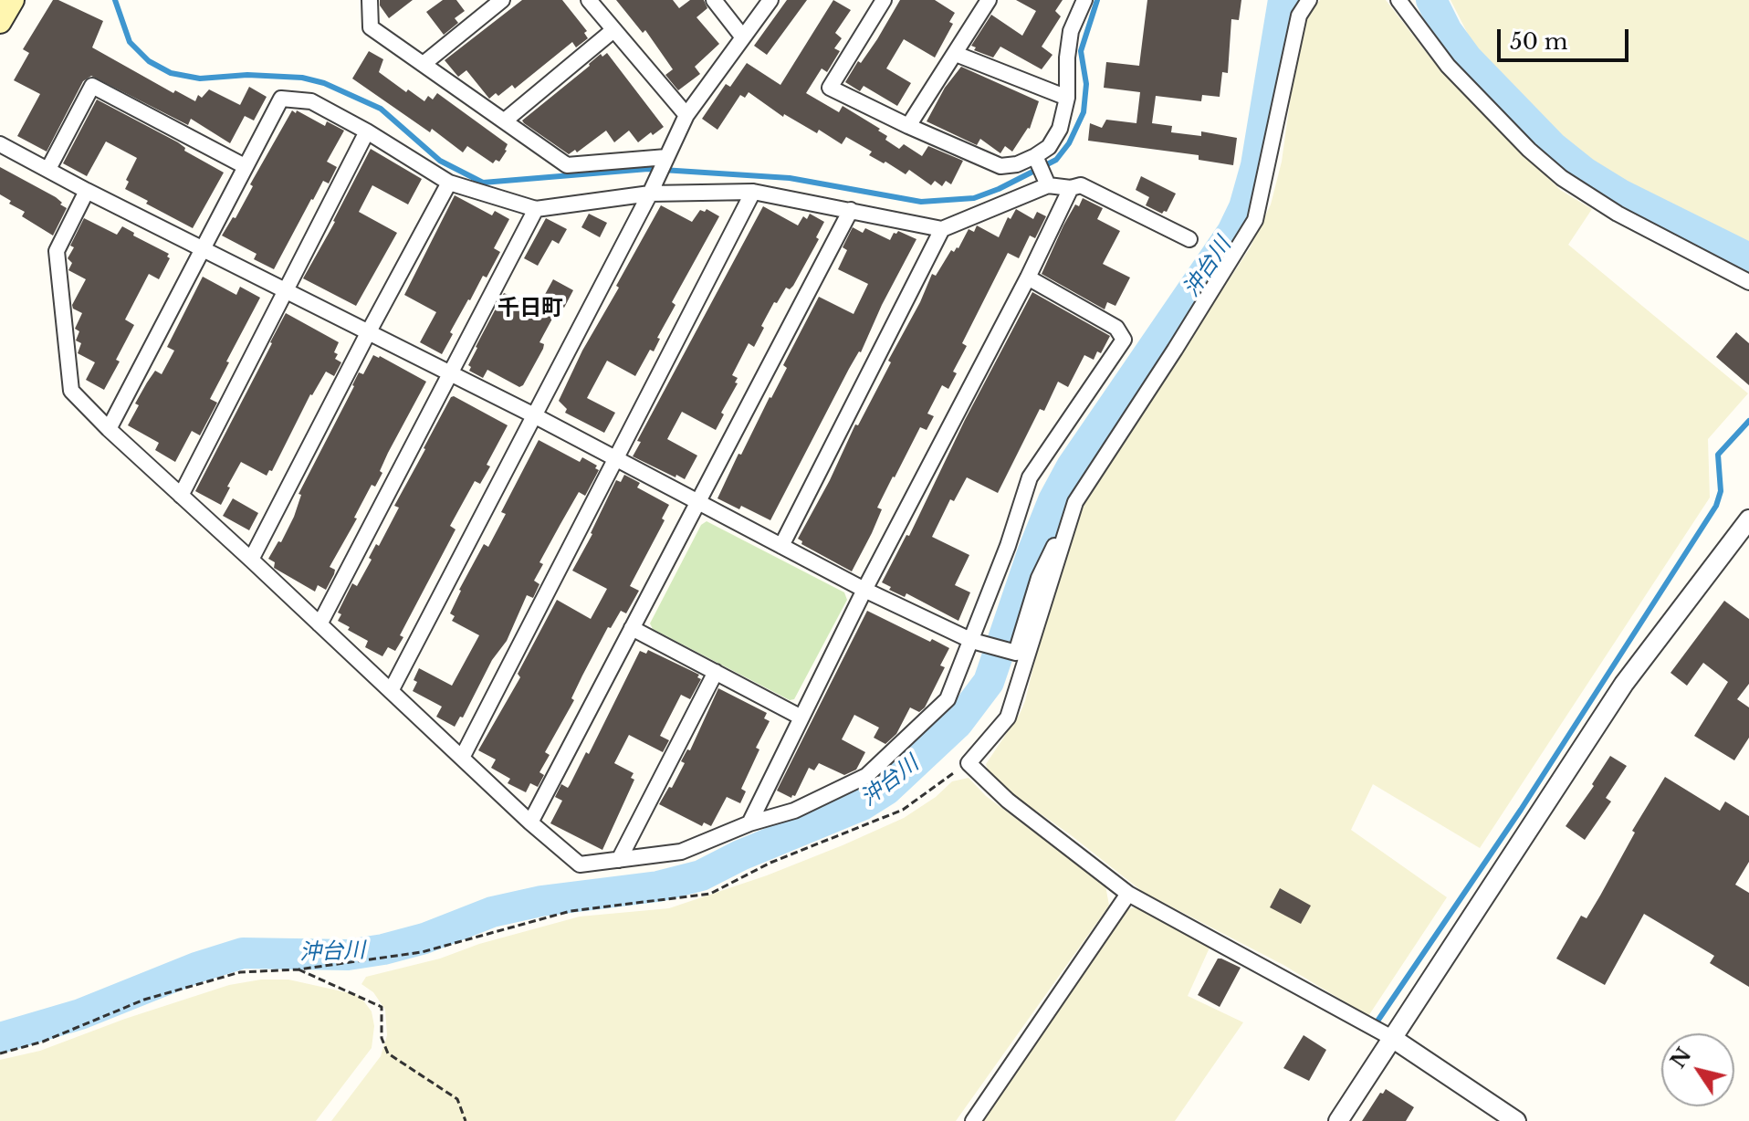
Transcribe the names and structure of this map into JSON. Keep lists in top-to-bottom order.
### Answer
{
  "districts": ["千日町"],
  "water": ["沖台川"],
  "scale_bar": "50 m",
  "north": "top left"
}
